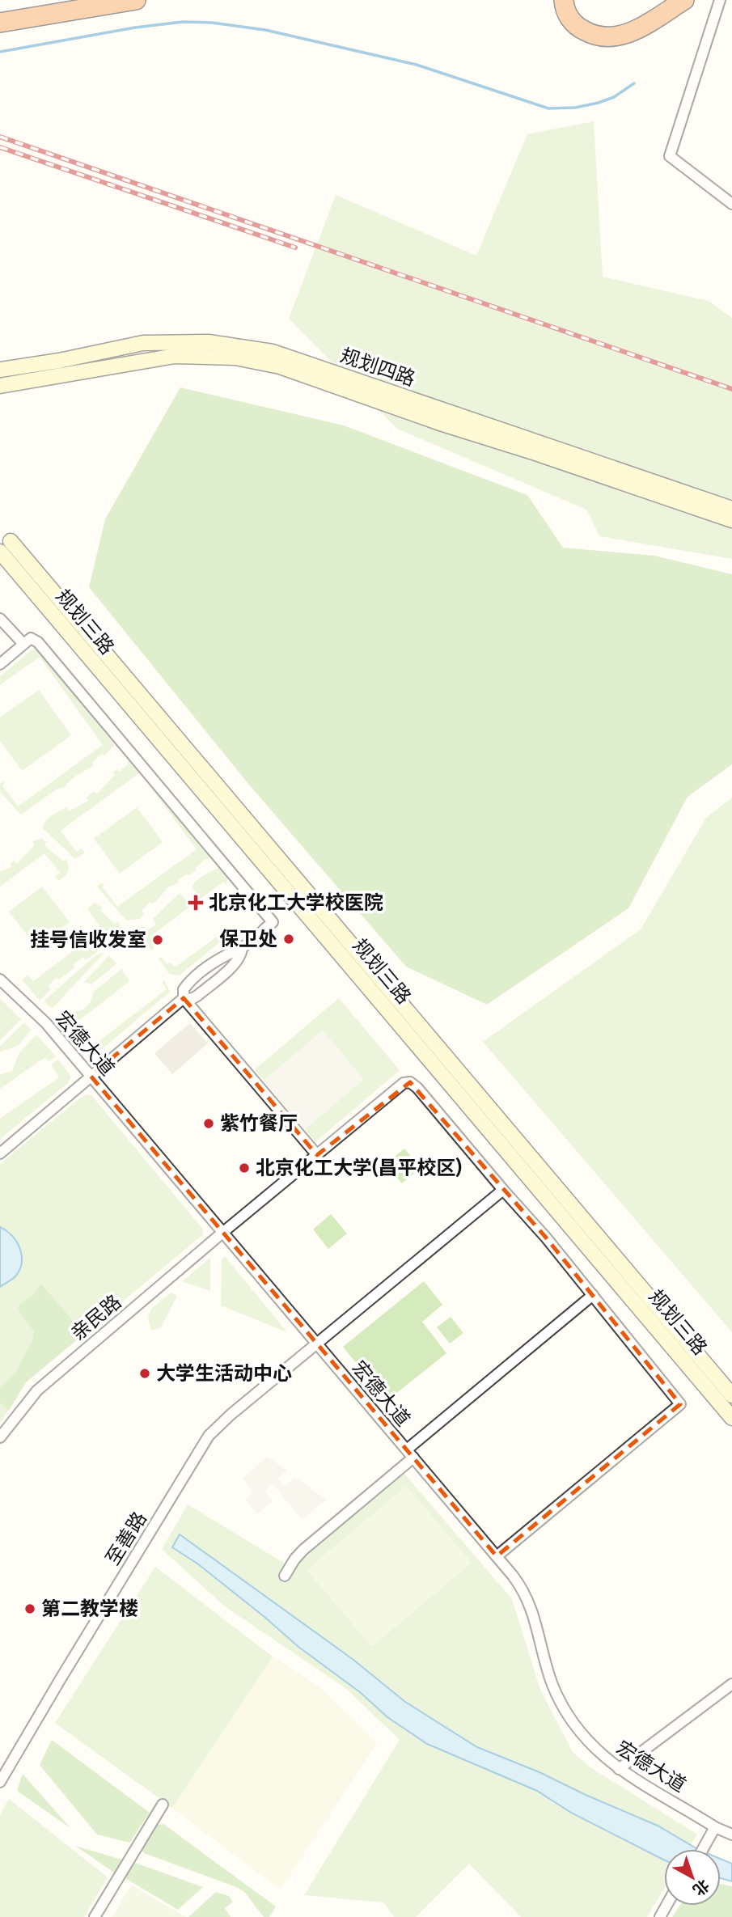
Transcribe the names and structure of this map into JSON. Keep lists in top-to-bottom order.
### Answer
{
  "streets": {
    "main road": ["规划四路", "规划三路"],
    "street": ["宏德大道", "亲民路", "至善路"]
  },
  "crossings": [
    ["宏德大道", "亲民路"],
    ["宏德大道", "至善路"],
    ["亲民路", "至善路"]
  ],
  "places": {
    "health": ["北京化工大学校医院"],
    "other": [
      "保卫处",
      "挂号信收发室",
      "紫竹餐厅",
      "北京化工大学(昌平校区)",
      "大学生活动中心",
      "第二教学楼"
    ]
  },
  "north": "bottom right"
}
